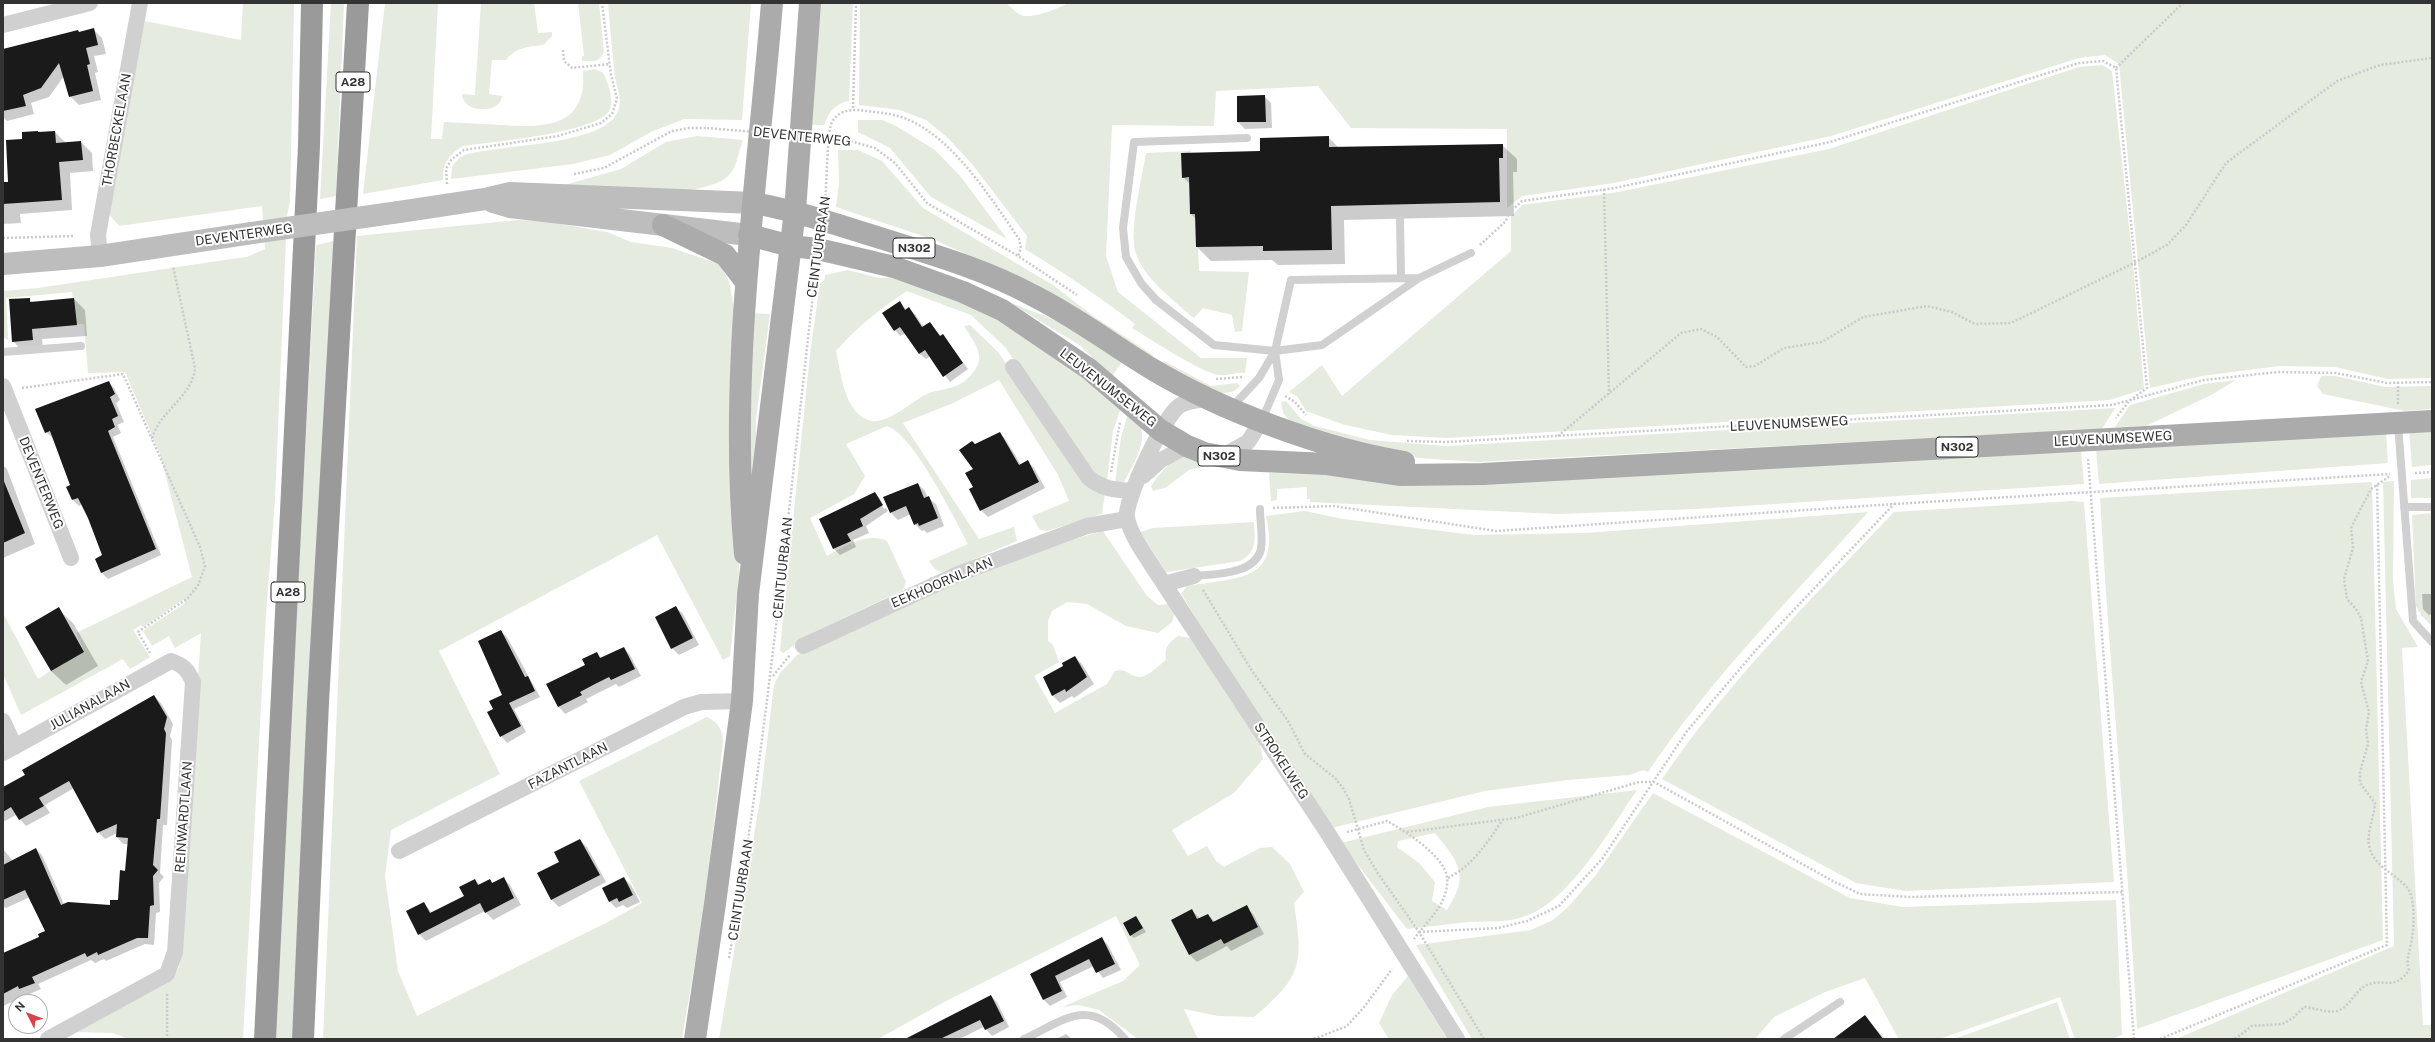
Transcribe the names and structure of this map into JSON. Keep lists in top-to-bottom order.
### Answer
{
  "streets": {
    "highway": ["A28"],
    "main road": [
      "DEVENTERWEG",
      "CEINTUURBAAN",
      "N302",
      "LEUVENUMSEWEG"
    ],
    "street": [
      "THORBECKELAAN",
      "EEKHOORNLAAN",
      "JULIANALAAN",
      "STROKELWEG",
      "FAZANTLAAN",
      "REINWARDTLAAN"
    ]
  },
  "crossings": [
    ["THORBECKELAAN", "DEVENTERWEG"],
    ["DEVENTERWEG", "CEINTUURBAAN"],
    ["DEVENTERWEG", "LEUVENUMSEWEG"],
    ["CEINTUURBAAN", "LEUVENUMSEWEG"],
    ["CEINTUURBAAN", "FAZANTLAAN"],
    ["EEKHOORNLAAN", "STROKELWEG"],
    ["JULIANALAAN", "REINWARDTLAAN"]
  ],
  "north": "top left"
}
